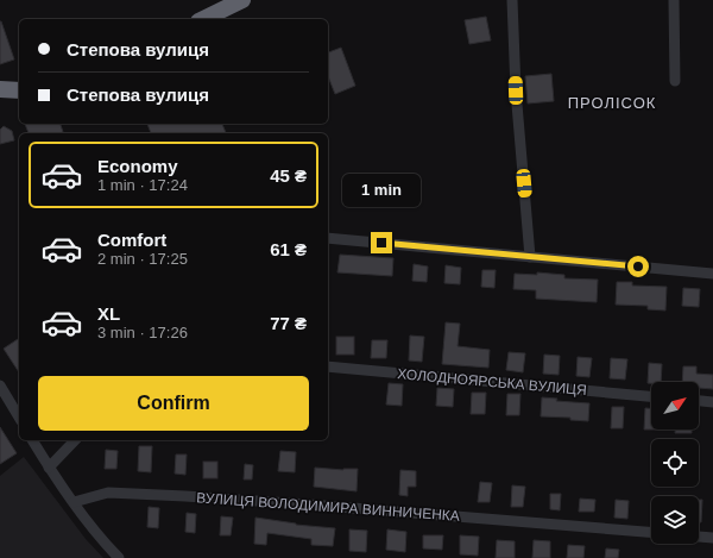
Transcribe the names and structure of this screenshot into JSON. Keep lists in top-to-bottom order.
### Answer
{
  "streets": {
    "street": ["ХОЛОДНОЯРСЬКА ВУЛИЦЯ", "ВУЛИЦЯ ВОЛОДИМИРА ВИННИЧЕНКА"]
  },
  "districts": ["ПРОЛІСОК"],
  "north": "top right",
  "page": {
    "banner": ["Степова вулиця", "Степова вулиця"],
    "list": [
      {
        "name": "Economy",
        "note": "1 min · 17:24",
        "value": "45 ₴"
      },
      {
        "name": "Comfort",
        "note": "2 min · 17:25",
        "value": "61 ₴"
      },
      {
        "name": "XL",
        "note": "3 min · 17:26",
        "value": "77 ₴"
      }
    ],
    "bubble": "1 min",
    "buttons": "Confirm"
  }
}
